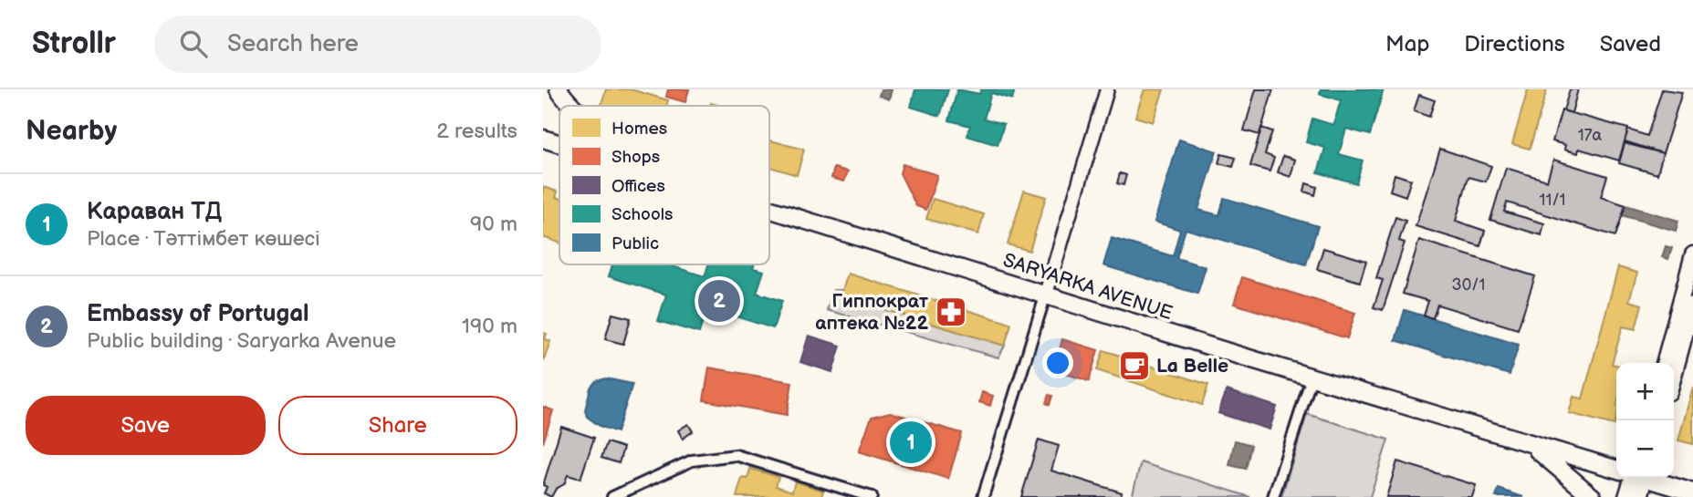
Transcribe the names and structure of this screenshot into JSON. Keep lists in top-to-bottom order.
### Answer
{
  "streets": {
    "main road": ["SARYARKA AVENUE"]
  },
  "places": {
    "pharmacy": ["Гиппократ аптека №22"],
    "cafe": ["La Belle"]
  },
  "house_numbers": ["17а", "11/1", "30/1"],
  "legend": [
    "Homes",
    "Shops",
    "Offices",
    "Schools",
    "Public"
  ],
  "page": {
    "header": "Strollr",
    "search": "Search here",
    "nav": ["Map", "Directions", "Saved"],
    "heading": ["Nearby", "2 results"],
    "list": [
      {
        "mark": "1",
        "name": "Караван ТД",
        "note": "Place · Тәттімбет көшесі",
        "value": "90 m"
      },
      {
        "mark": "2",
        "name": "Embassy of Portugal",
        "note": "Public building · Saryarka Avenue",
        "value": "190 m"
      }
    ],
    "pins": ["2", "1"],
    "map_buttons": ["+", "−"],
    "buttons": ["Save", "Share"]
  }
}
